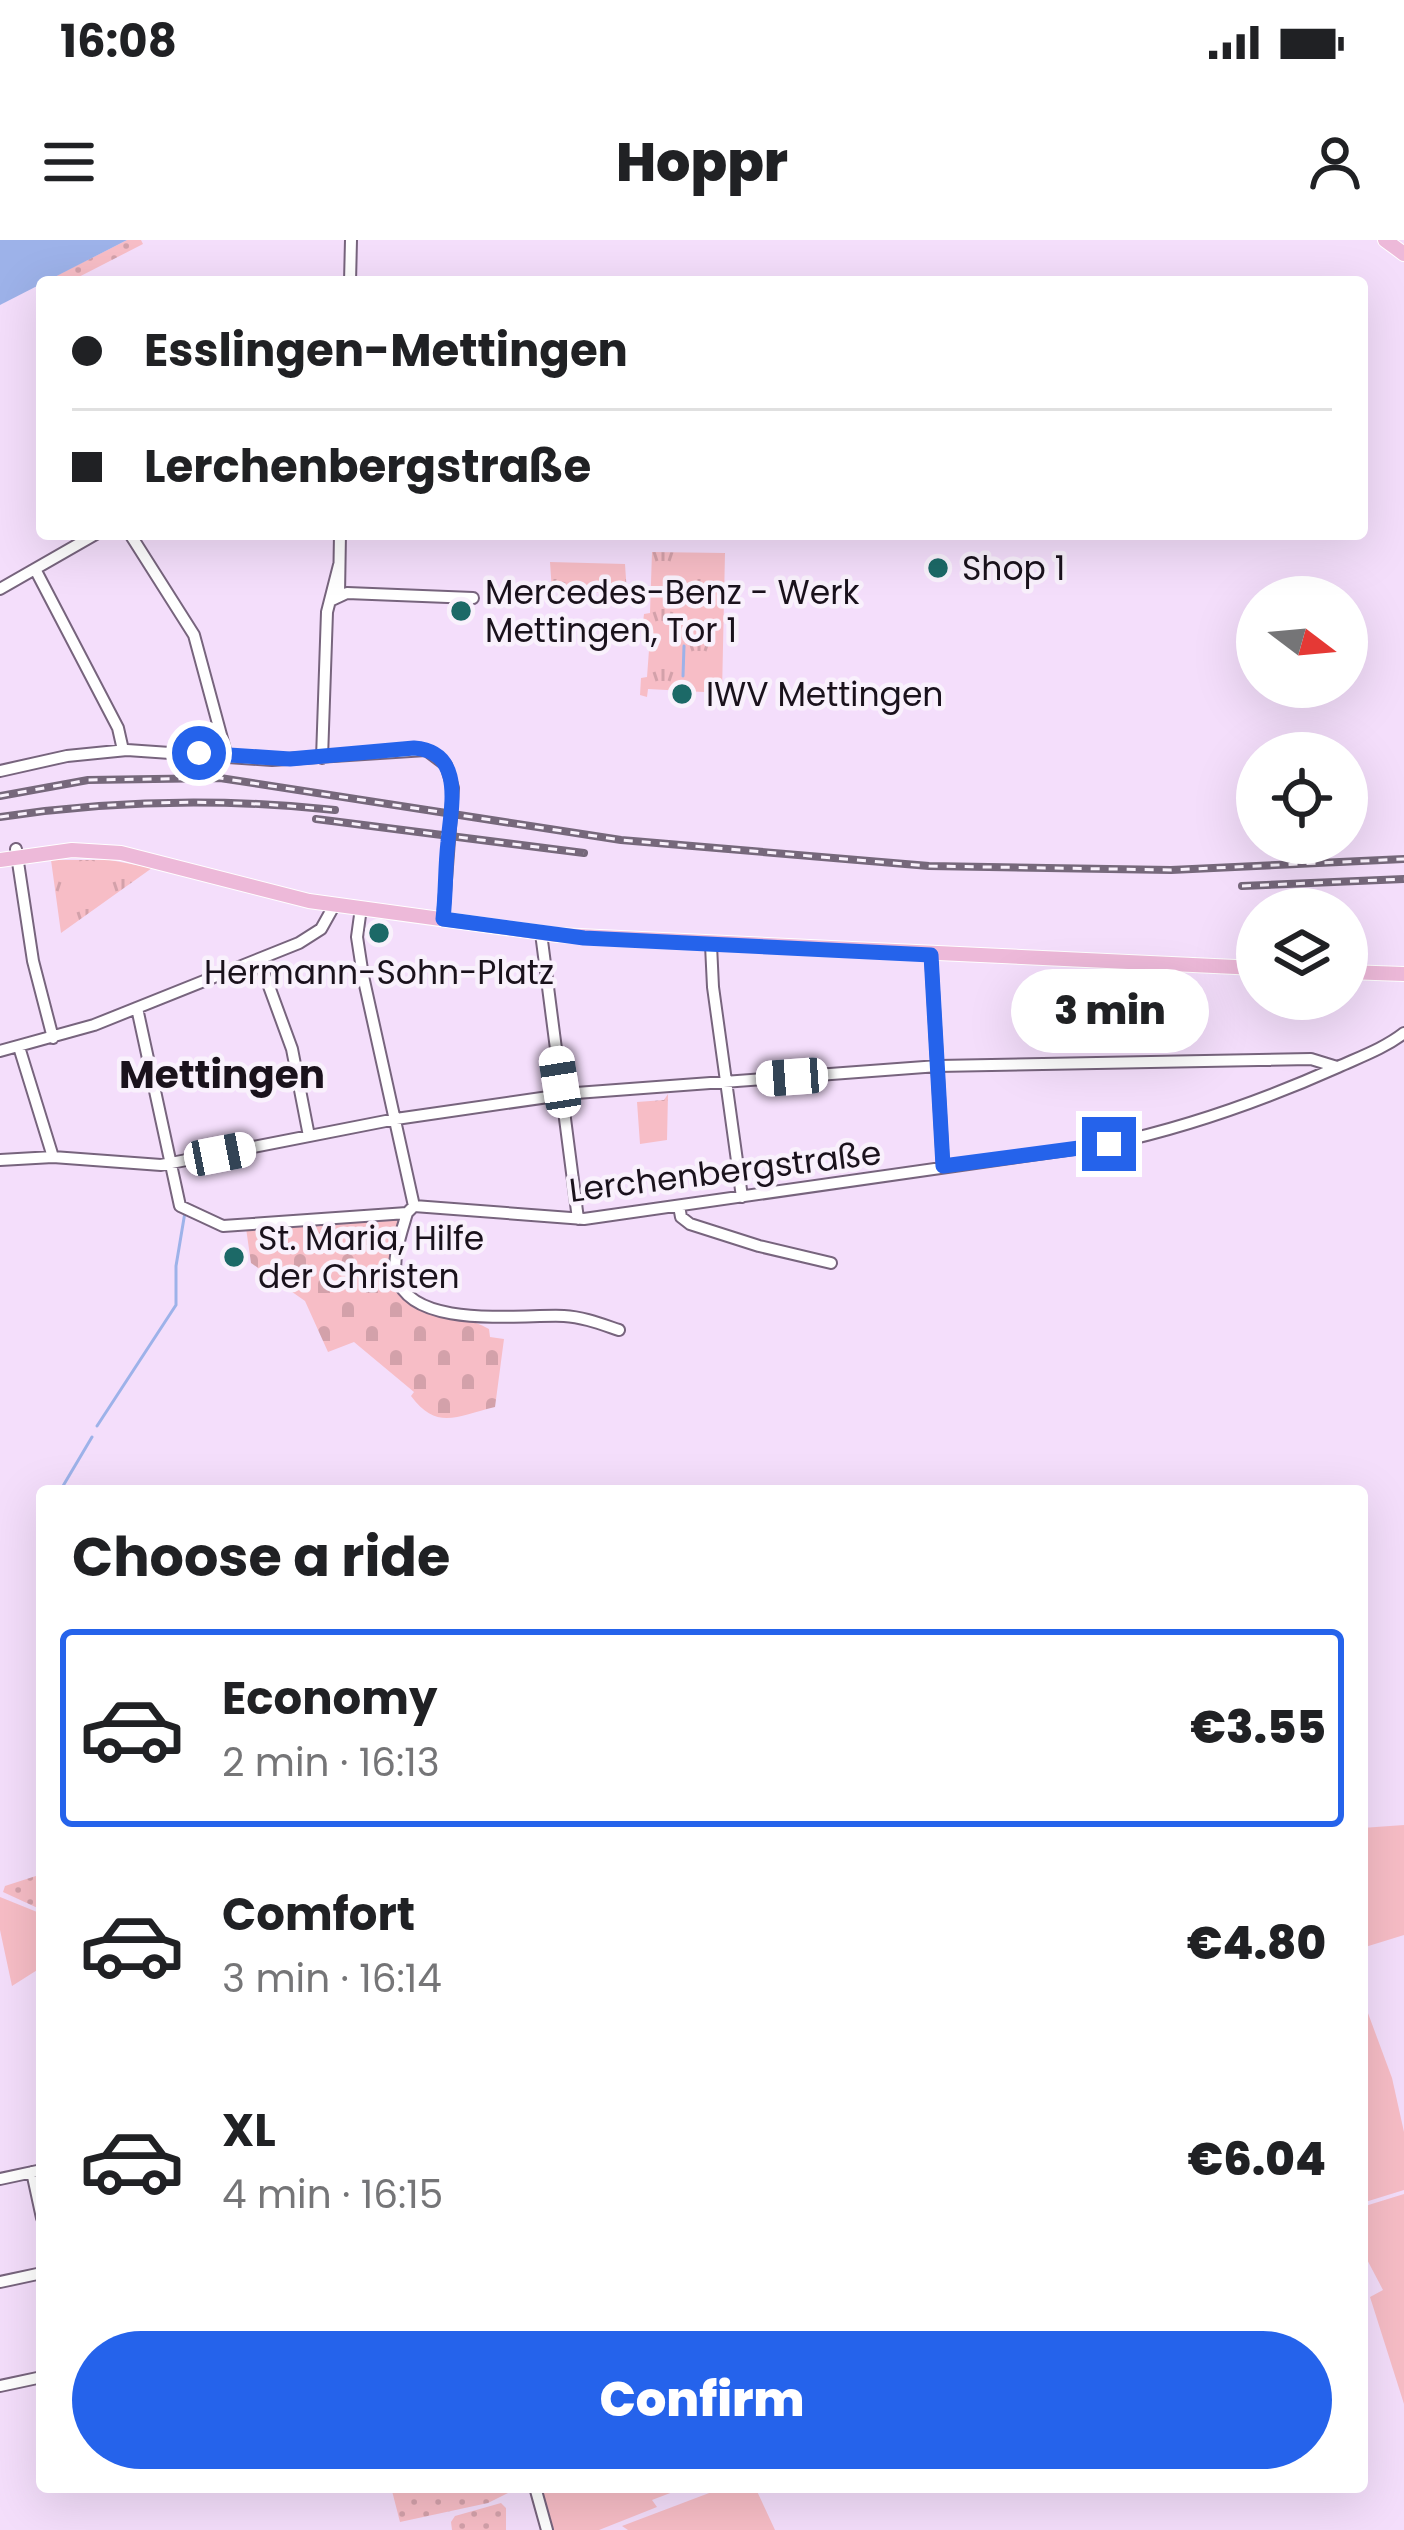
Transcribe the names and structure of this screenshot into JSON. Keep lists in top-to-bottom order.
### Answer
{
  "streets": {
    "street": ["Lerchenbergstraße"]
  },
  "districts": ["Mettingen"],
  "places": [
    "Shop 1",
    "Mercedes-Benz - Werk Mettingen, Tor 1",
    "IWV Mettingen",
    "Hermann-Sohn-Platz",
    "St. Maria, Hilfe der Christen"
  ],
  "north": "right",
  "page": {
    "status": "16:08",
    "header": "Hoppr",
    "banner": ["Esslingen-Mettingen", "Lerchenbergstraße"],
    "bubble": "3 min",
    "heading": "Choose a ride",
    "list": [
      {
        "name": "Economy",
        "note": "2 min · 16:13",
        "value": "€3.55"
      },
      {
        "name": "Comfort",
        "note": "3 min · 16:14",
        "value": "€4.80"
      },
      {
        "name": "XL",
        "note": "4 min · 16:15",
        "value": "€6.04"
      }
    ],
    "buttons": "Confirm"
  }
}
